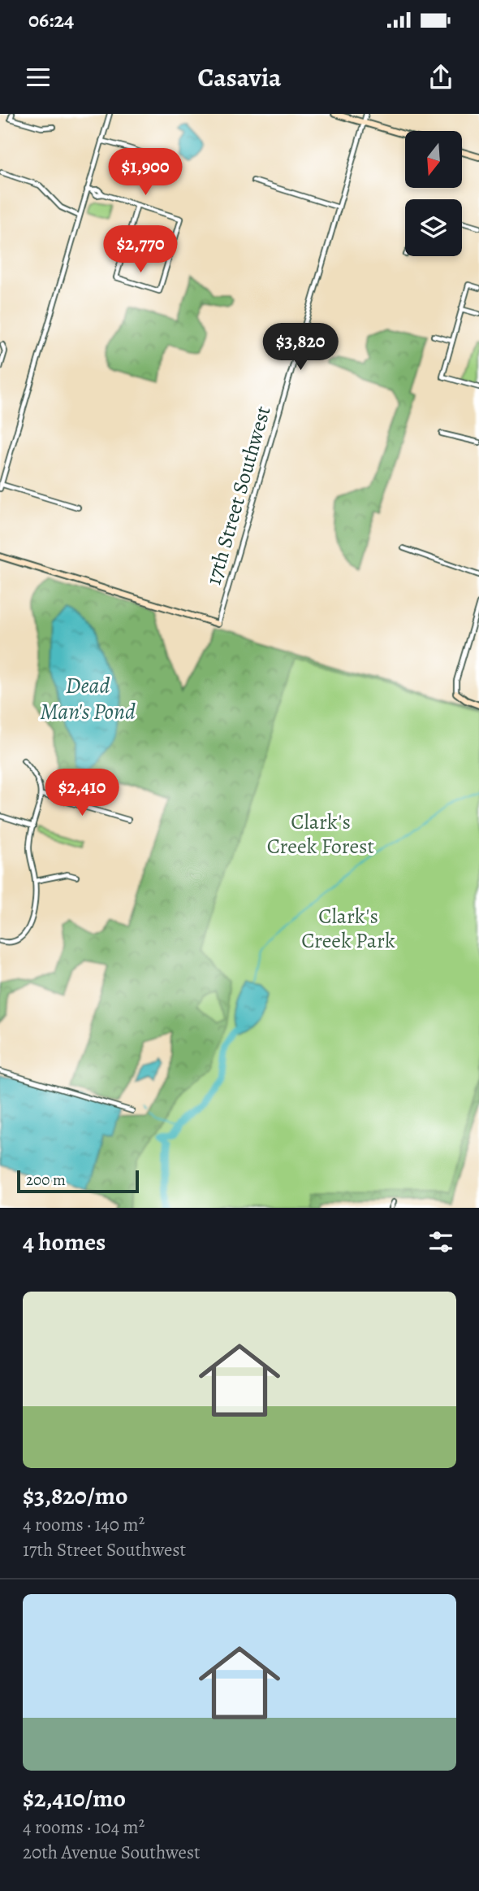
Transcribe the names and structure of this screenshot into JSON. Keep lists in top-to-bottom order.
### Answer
{
  "streets": {
    "street": ["17th Street Southwest"]
  },
  "water": ["Dead Man's Pond"],
  "parks": ["Clark's Creek Forest", "Clark's Creek Park"],
  "scale_bar": "200 m",
  "north": "bottom",
  "page": {
    "status": "06:24",
    "header": "Casavia",
    "price": [
      "$1,900",
      "$2,770",
      "$3,820",
      "$2,410"
    ],
    "scale": "200 m",
    "heading": "4 homes",
    "list": [
      {
        "name": "$3,820/mo",
        "note": "4 rooms · 140 m² · 17th Street Southwest"
      },
      {
        "name": "$2,410/mo",
        "note": "4 rooms · 104 m² · 20th Avenue Southwest"
      }
    ]
  }
}
